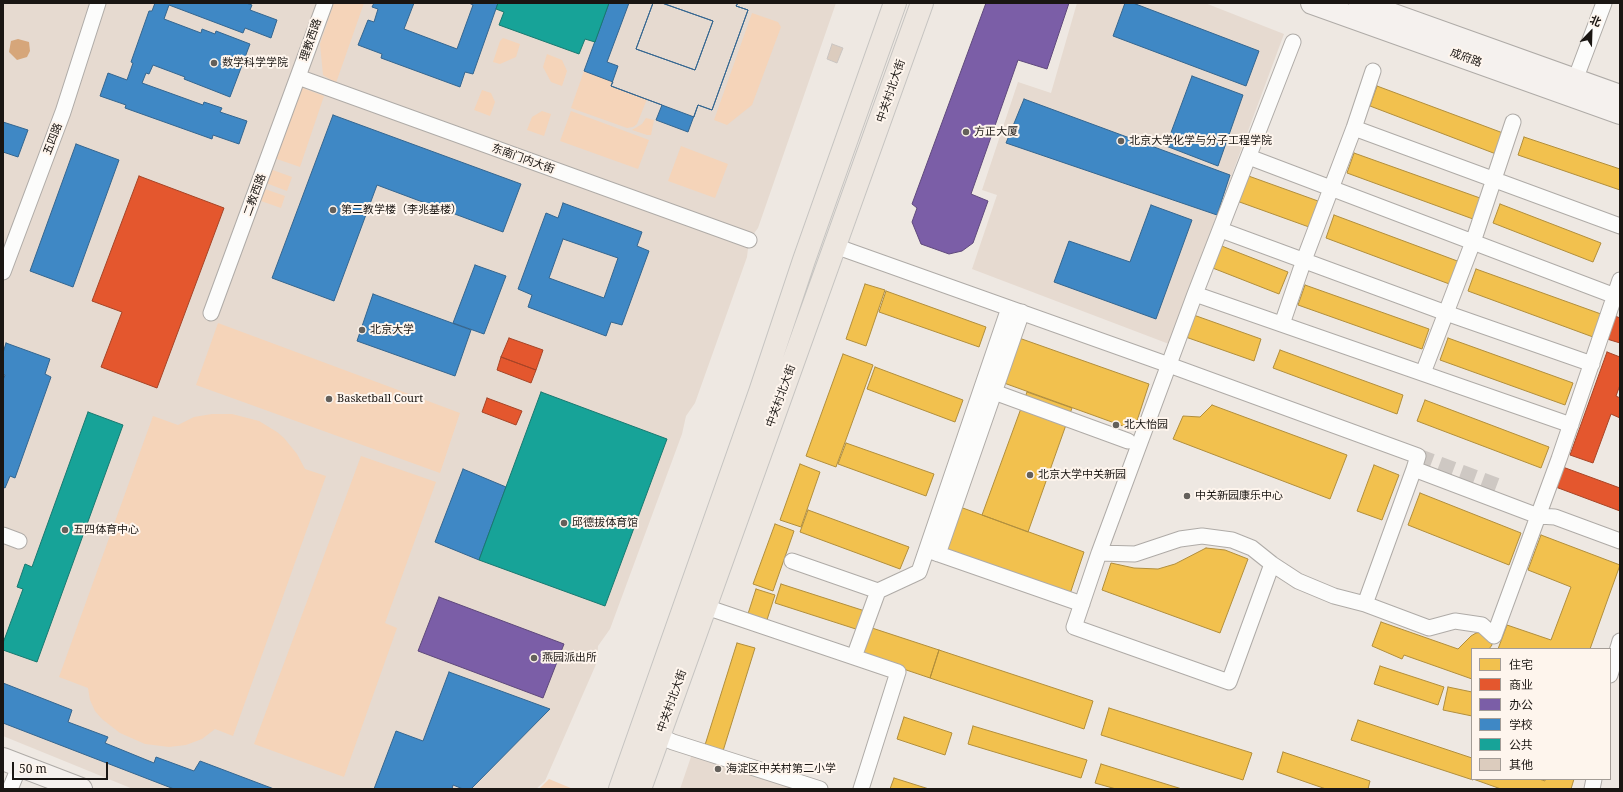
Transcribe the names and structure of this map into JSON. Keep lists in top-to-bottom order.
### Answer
{
  "streets": {
    "main road": ["成府路", "中关村北大街"],
    "street": [
      "理教西路",
      "五四路",
      "东南门内大街",
      "二教西路"
    ]
  },
  "crossings": [
    ["理教西路", "东南门内大街"],
    ["理教西路", "二教西路"],
    ["东南门内大街", "二教西路"]
  ],
  "places": [
    "数学科学学院",
    "方正大厦",
    "北京大学化学与分子工程学院",
    "第二教学楼（李兆基楼）",
    "北京大学",
    "Basketball Court",
    "北大怡园",
    "北京大学中关新园",
    "中关新园康乐中心",
    "邱德拔体育馆",
    "五四体育中心",
    "燕园派出所",
    "海淀区中关村第二小学"
  ],
  "legend": [
    "住宅",
    "商业",
    "办公",
    "学校",
    "公共",
    "其他"
  ],
  "scale_bar": "50 m",
  "north": "top right"
}
